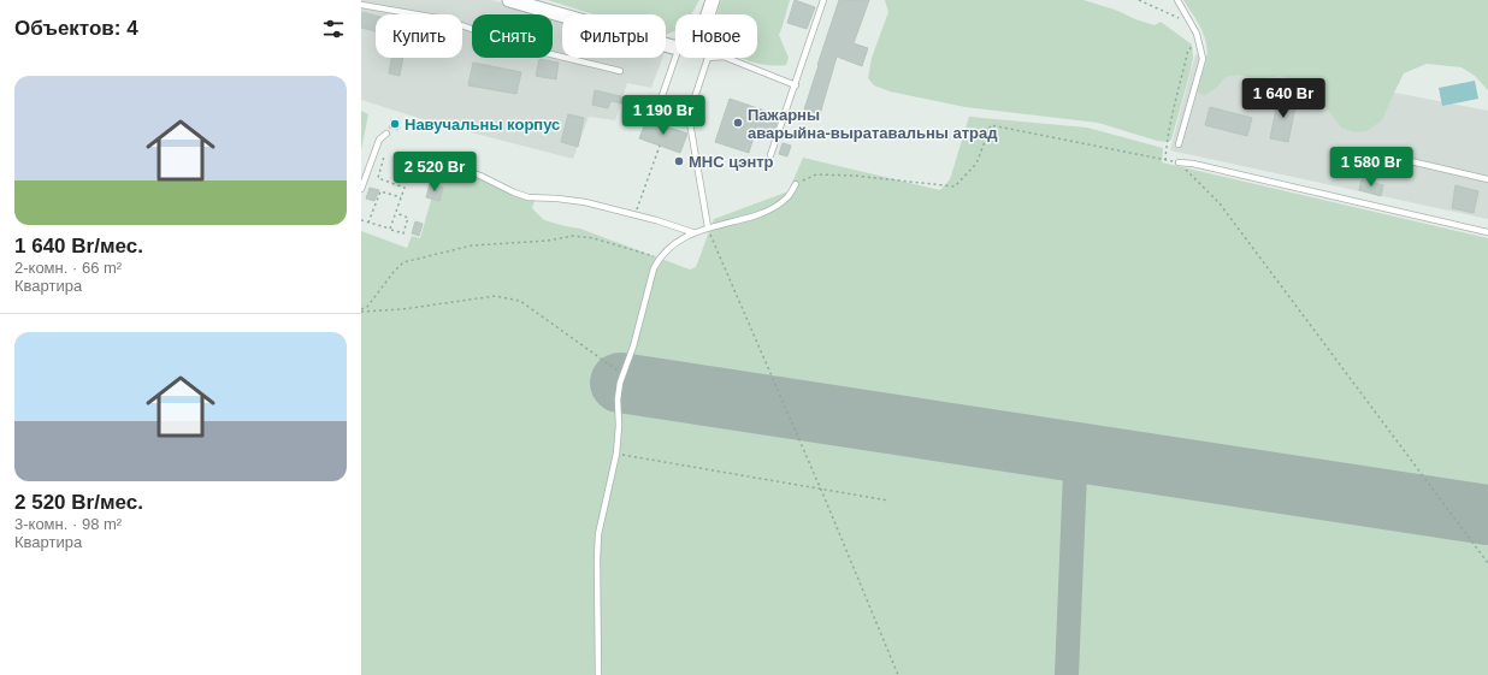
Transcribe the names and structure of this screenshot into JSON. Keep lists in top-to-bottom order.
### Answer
{
  "places": ["Пажарны аварыйна-выратавальны атрад", "Навучальны корпус", "МНС цэнтр"],
  "page": {
    "heading": "Объектов: 4",
    "chip": [
      "Купить",
      "Снять",
      "Фильтры",
      "Новое"
    ],
    "list": [
      {
        "name": "1 640 Br/мес.",
        "note": "2-комн. · 66 m² · Квартира"
      },
      {
        "name": "2 520 Br/мес.",
        "note": "3-комн. · 98 m² · Квартира"
      }
    ],
    "price": [
      "1 640 Br",
      "1 190 Br",
      "1 580 Br",
      "2 520 Br"
    ]
  }
}
